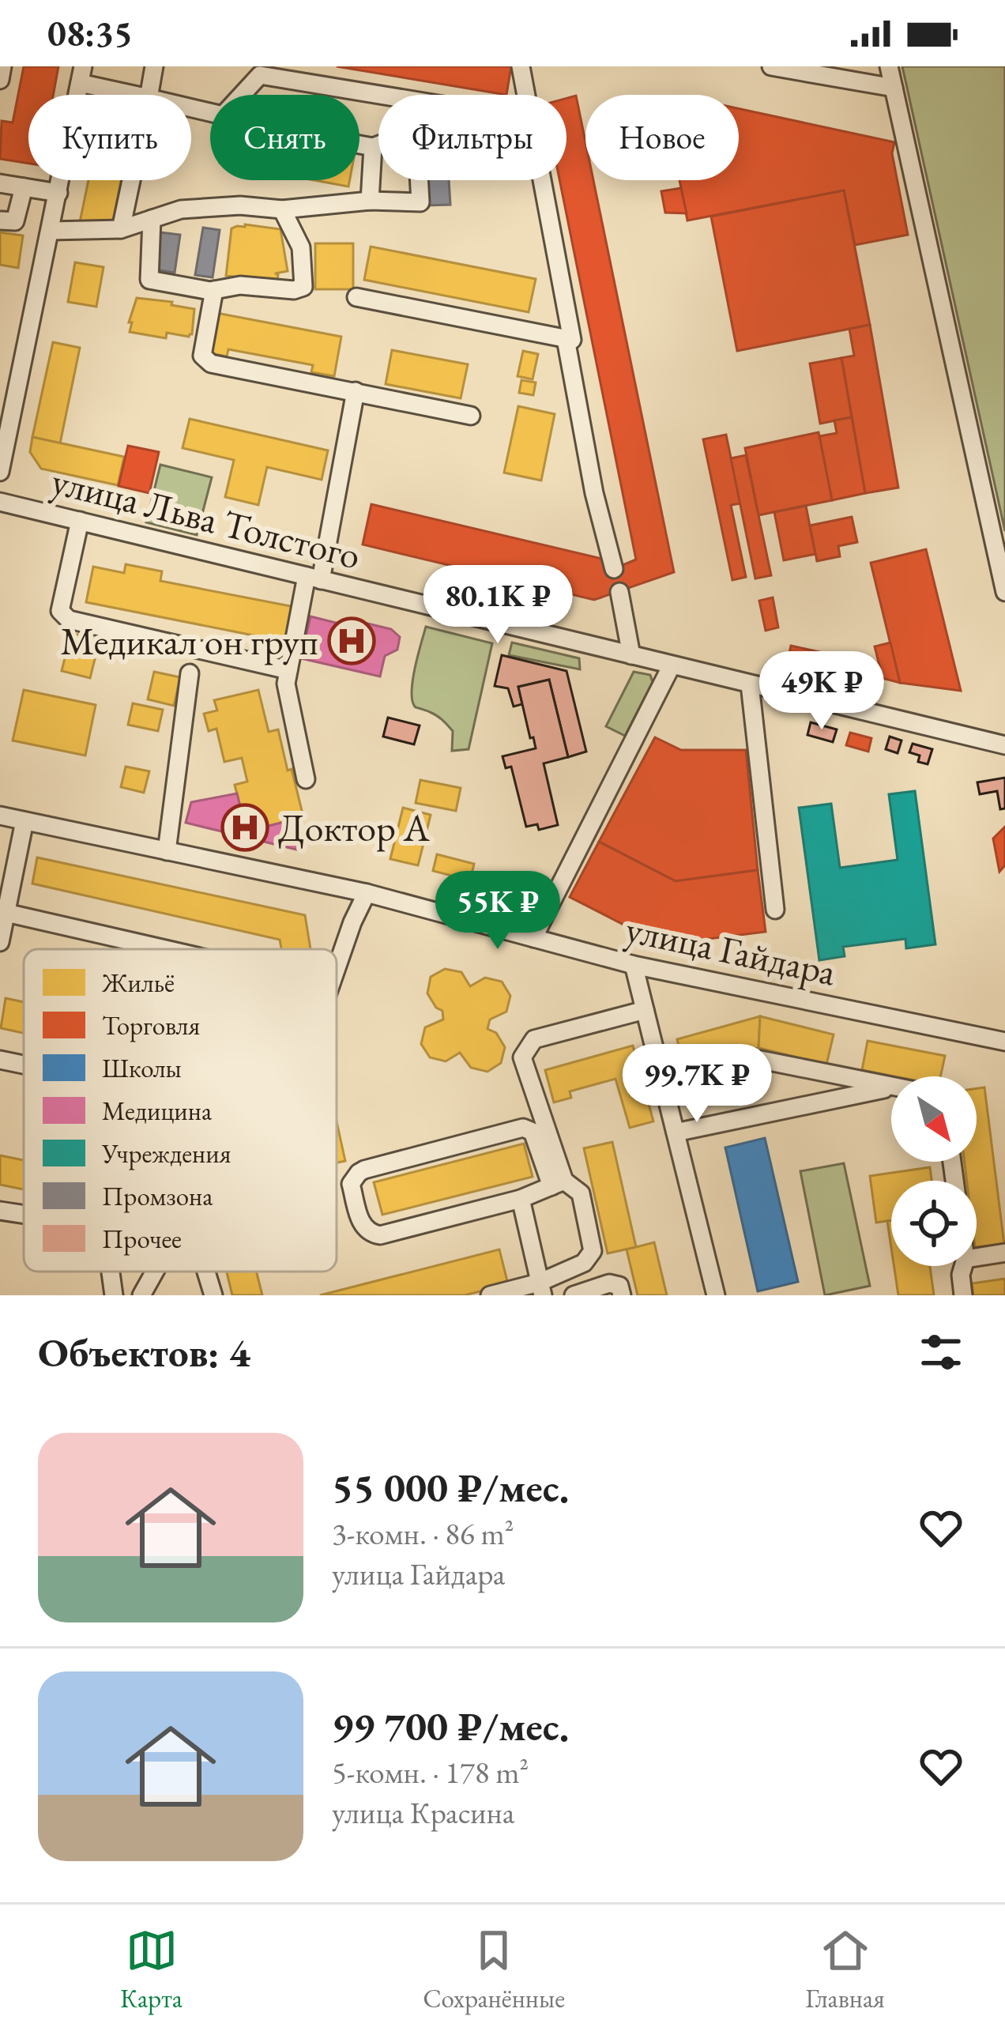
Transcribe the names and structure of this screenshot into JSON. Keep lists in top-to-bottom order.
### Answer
{
  "streets": {
    "street": ["улица Льва Толстого", "улица Гайдара"]
  },
  "places": {
    "hospital": ["Медикал он груп", "Доктор А"]
  },
  "legend": [
    "Жильё",
    "Торговля",
    "Школы",
    "Медицина",
    "Учреждения",
    "Промзона",
    "Прочее"
  ],
  "north": "bottom right",
  "page": {
    "status": "08:35",
    "chip": [
      "Купить",
      "Снять",
      "Фильтры",
      "Новое"
    ],
    "price": [
      "80.1K ₽",
      "49K ₽",
      "55K ₽",
      "99.7K ₽"
    ],
    "heading": "Объектов: 4",
    "list": [
      {
        "name": "55 000 ₽/мес.",
        "note": "3-комн. · 86 m² · улица Гайдара"
      },
      {
        "name": "99 700 ₽/мес.",
        "note": "5-комн. · 178 m² · улица Красина"
      }
    ],
    "tabs": ["Карта", "Сохранённые", "Главная"]
  }
}
